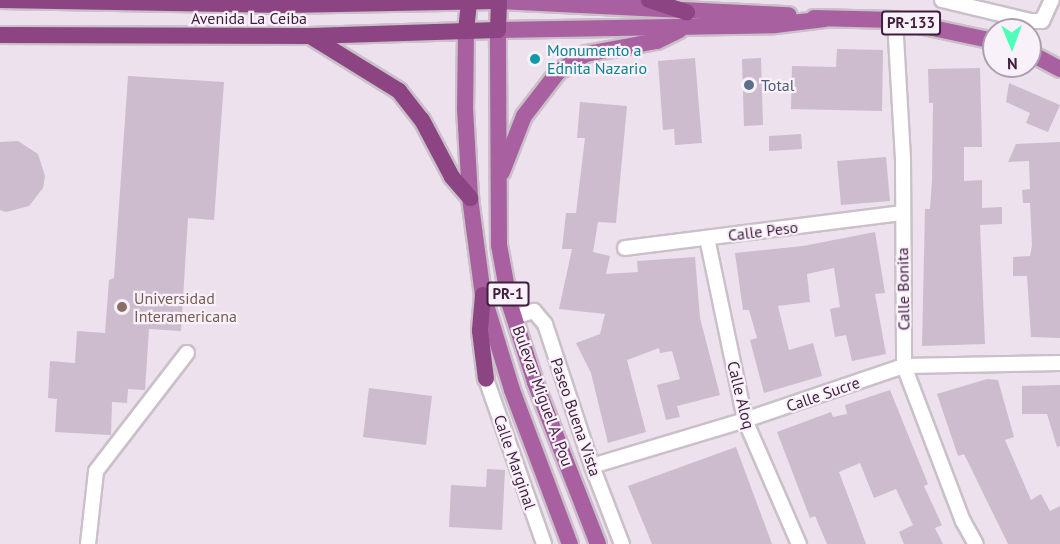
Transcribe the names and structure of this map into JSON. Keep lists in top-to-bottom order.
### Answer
{
  "streets": {
    "highway": ["Avenida La Ceiba", "PR-1"],
    "main road": ["PR-133", "Bulevar Miguel A. Pou"],
    "street": [
      "Calle Peso",
      "Calle Bonita",
      "Calle Sucre",
      "Calle Aloq",
      "Paseo Buena Vista",
      "Calle Marginal"
    ]
  },
  "crossings": [
    ["Avenida La Ceiba", "PR-133"],
    ["Avenida La Ceiba", "PR-1"],
    ["Avenida La Ceiba", "Bulevar Miguel A. Pou"],
    ["PR-133", "Calle Bonita"],
    ["PR-133", "PR-1"],
    ["PR-133", "Bulevar Miguel A. Pou"],
    ["Calle Peso", "Calle Bonita"],
    ["Calle Peso", "Calle Aloq"],
    ["Calle Bonita", "Calle Sucre"],
    ["PR-1", "Bulevar Miguel A. Pou"],
    ["Calle Sucre", "Calle Aloq"],
    ["Calle Sucre", "Paseo Buena Vista"],
    ["Bulevar Miguel A. Pou", "Paseo Buena Vista"]
  ],
  "places": ["Monumento a Ednita Nazario", "Total", "Universidad Interamericana"],
  "north": "bottom"
}
